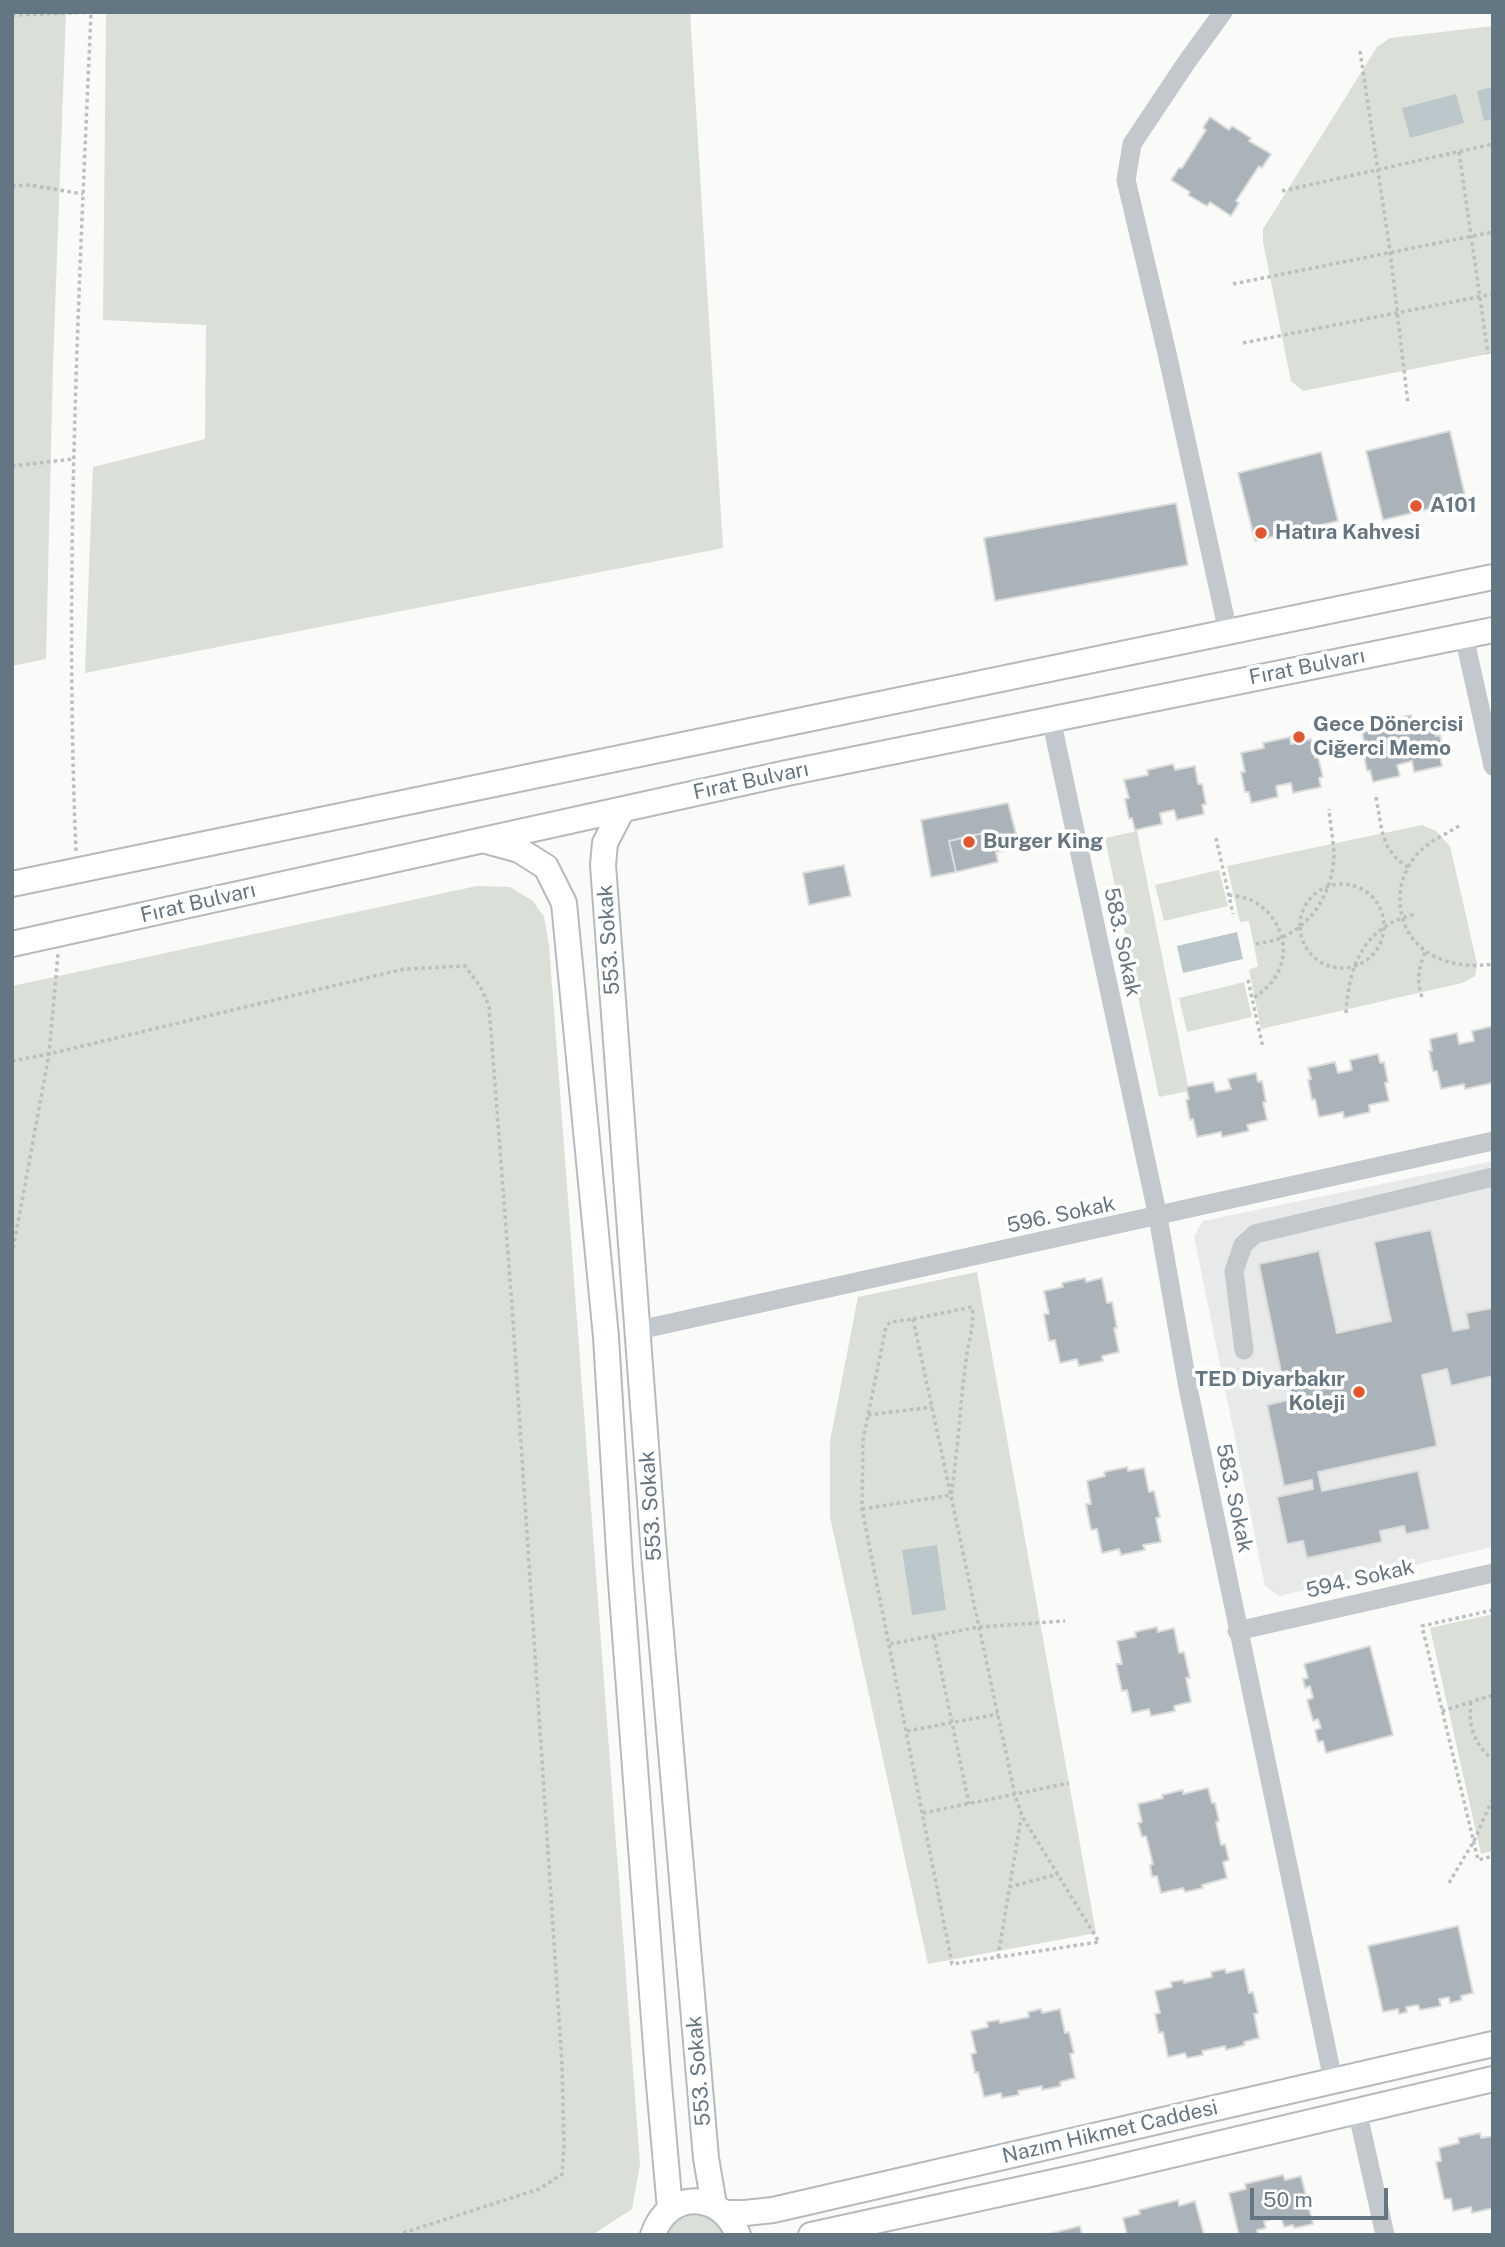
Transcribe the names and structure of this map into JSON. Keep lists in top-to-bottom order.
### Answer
{
  "streets": {
    "main road": ["Fırat Bulvarı", "553. Sokak", "Nazım Hikmet Caddesi"],
    "street": ["583. Sokak", "596. Sokak", "594. Sokak"]
  },
  "crossings": [
    ["Fırat Bulvarı", "553. Sokak"],
    ["Fırat Bulvarı", "583. Sokak"],
    ["553. Sokak", "596. Sokak"],
    ["553. Sokak", "Nazım Hikmet Caddesi"],
    ["583. Sokak", "596. Sokak"],
    ["583. Sokak", "594. Sokak"],
    ["583. Sokak", "Nazım Hikmet Caddesi"]
  ],
  "places": [
    "A101",
    "Hatıra Kahvesi",
    "Gece Dönercisi Ciğerci Memo",
    "Burger King",
    "TED Diyarbakır Koleji"
  ],
  "scale_bar": "50 m"
}
